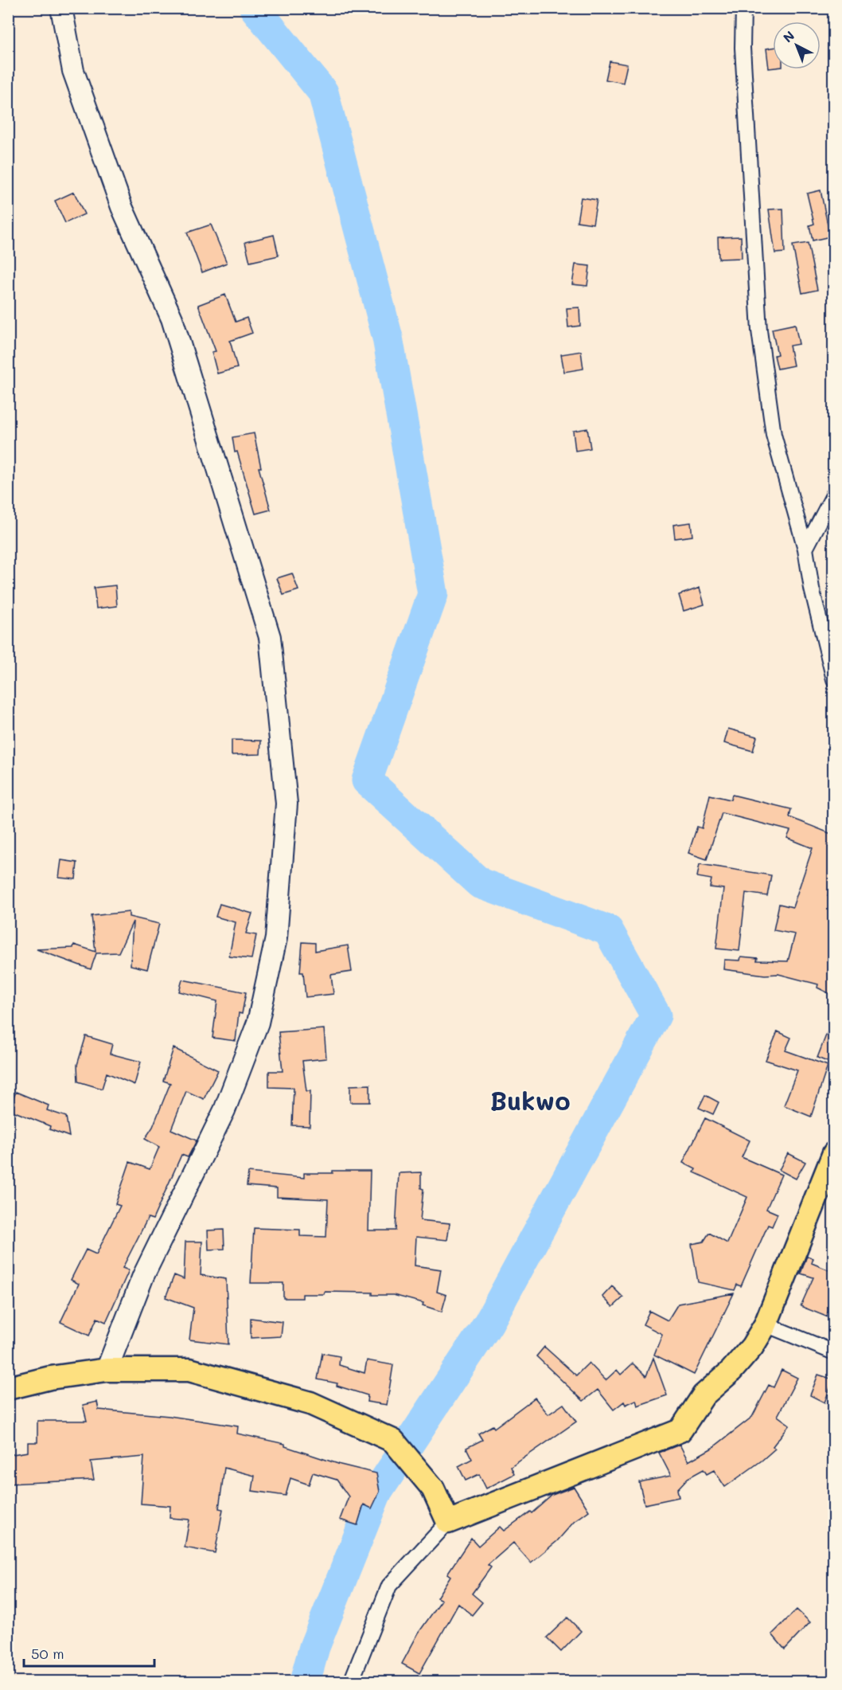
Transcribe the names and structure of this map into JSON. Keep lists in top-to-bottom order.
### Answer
{
  "districts": ["Bukwo"],
  "scale_bar": "50 m",
  "north": "top left"
}
